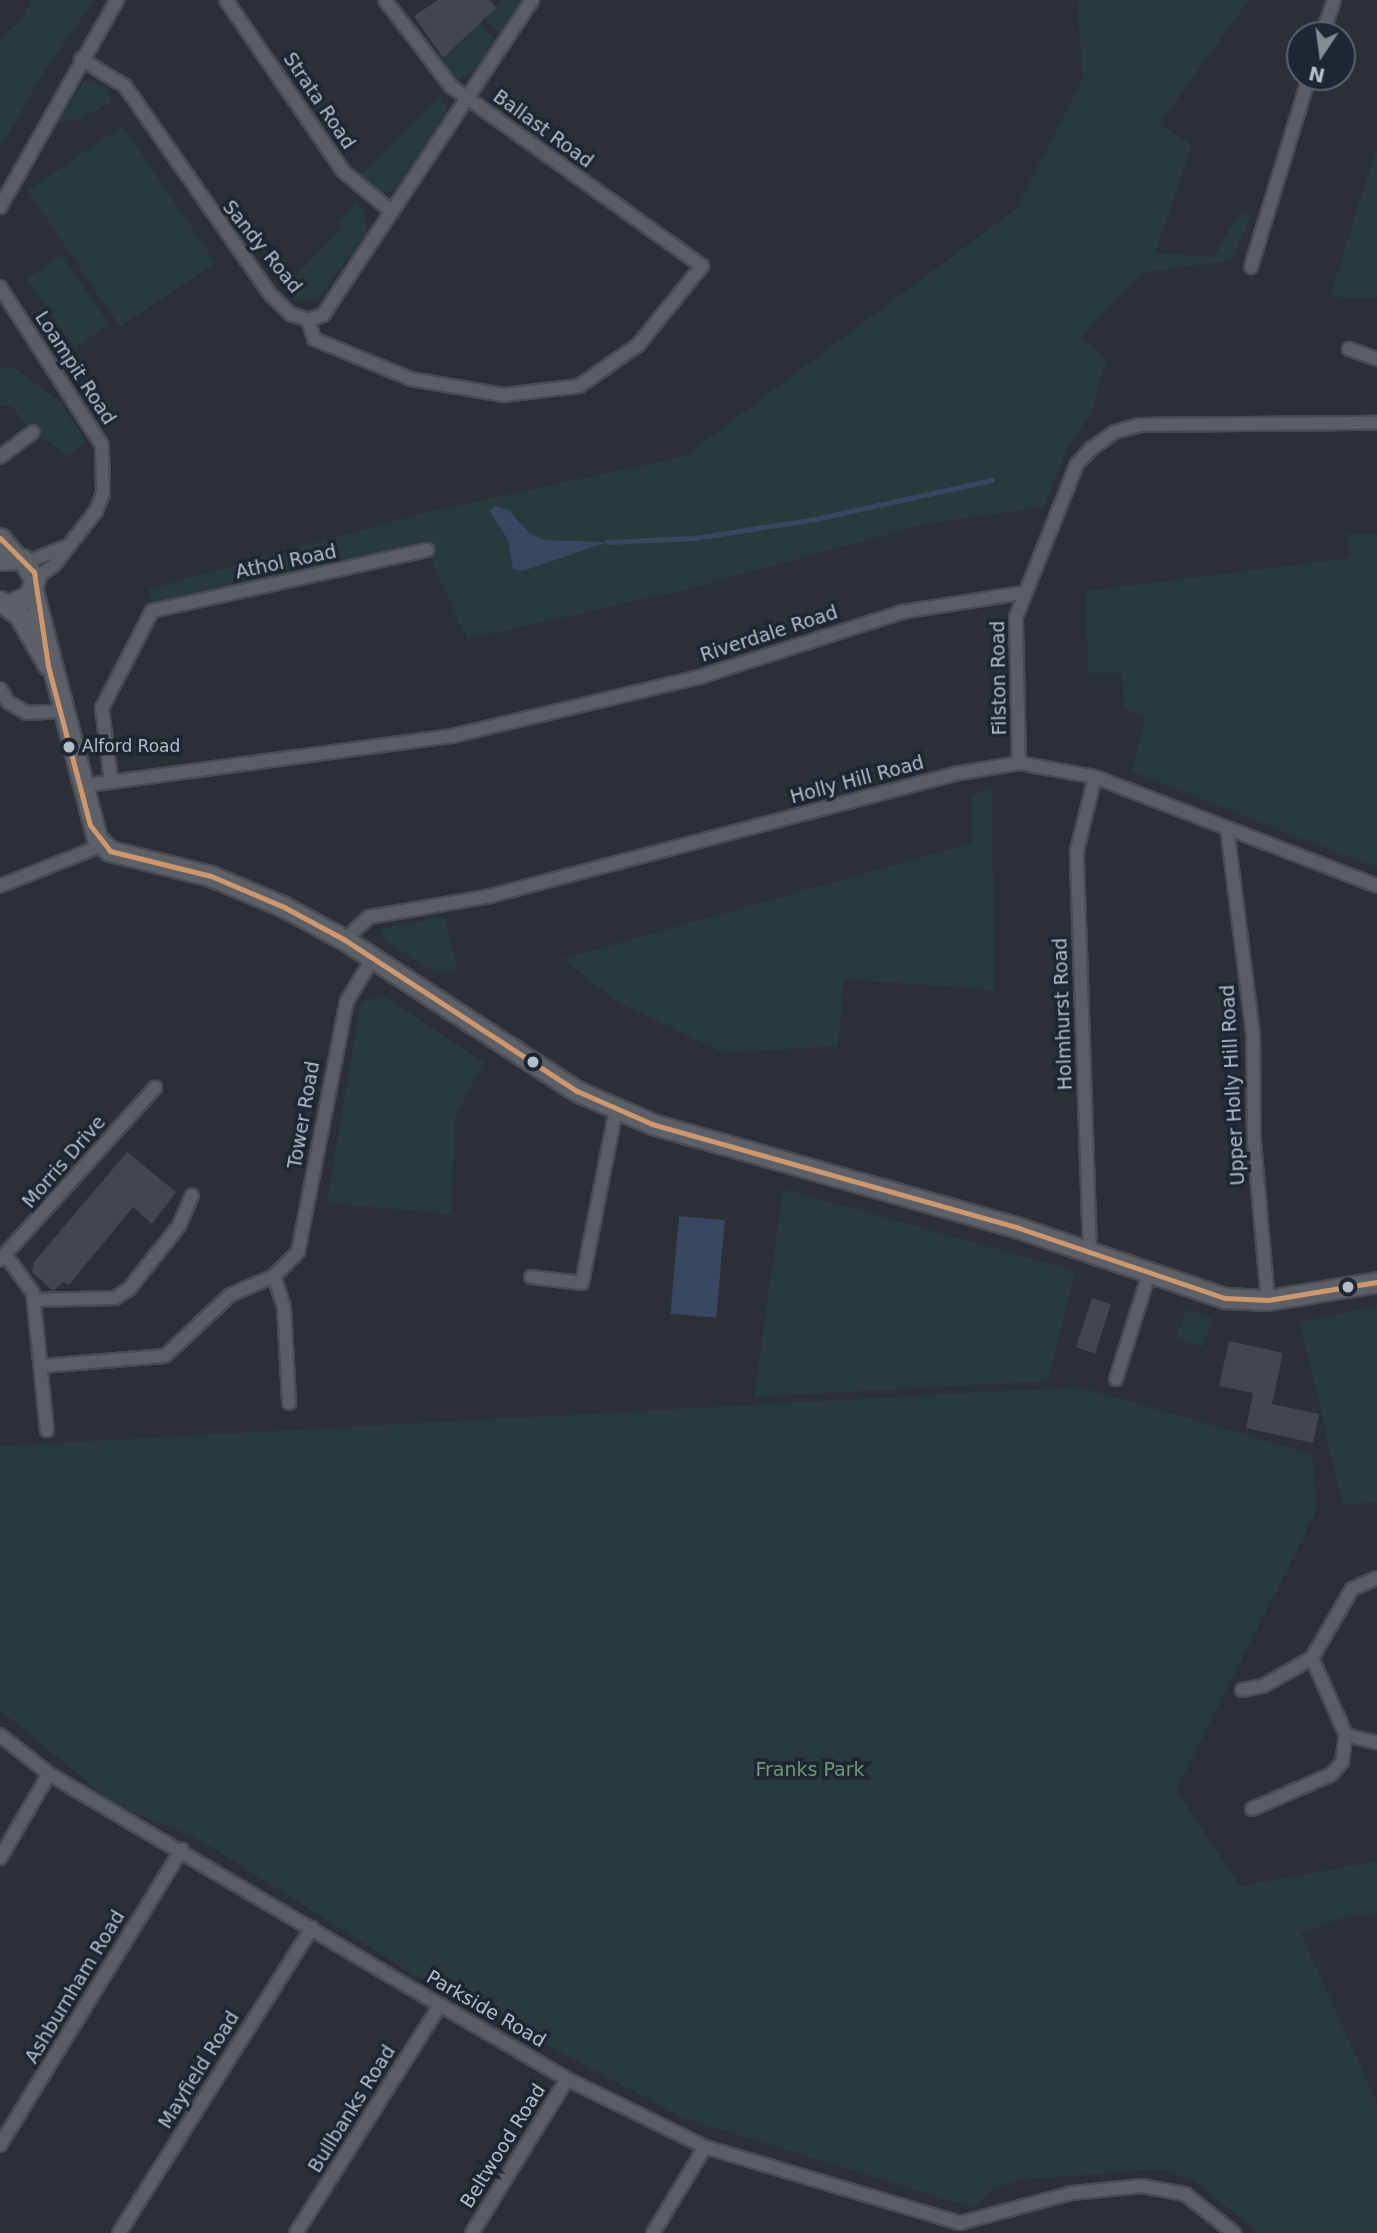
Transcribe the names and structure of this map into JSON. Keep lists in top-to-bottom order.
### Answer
{
  "streets": {
    "street": [
      "Strata Road",
      "Ballast Road",
      "Sandy Road",
      "Loampit Road",
      "Athol Road",
      "Riverdale Road",
      "Filston Road",
      "Holly Hill Road",
      "Holmhurst Road",
      "Upper Holly Hill Road",
      "Tower Road",
      "Morris Drive",
      "Ashburnham Road",
      "Parkside Road",
      "Mayfield Road",
      "Bullbanks Road",
      "Beltwood Road"
    ]
  },
  "crossings": [
    ["Ballast Road", "Sandy Road"],
    ["Athol Road", "Riverdale Road"],
    ["Riverdale Road", "Filston Road"],
    ["Filston Road", "Holly Hill Road"],
    ["Holly Hill Road", "Holmhurst Road"],
    ["Holly Hill Road", "Upper Holly Hill Road"],
    ["Ashburnham Road", "Parkside Road"],
    ["Parkside Road", "Mayfield Road"],
    ["Parkside Road", "Bullbanks Road"],
    ["Parkside Road", "Beltwood Road"]
  ],
  "parks": ["Franks Park"],
  "places": ["Alford Road"],
  "north": "bottom"
}
